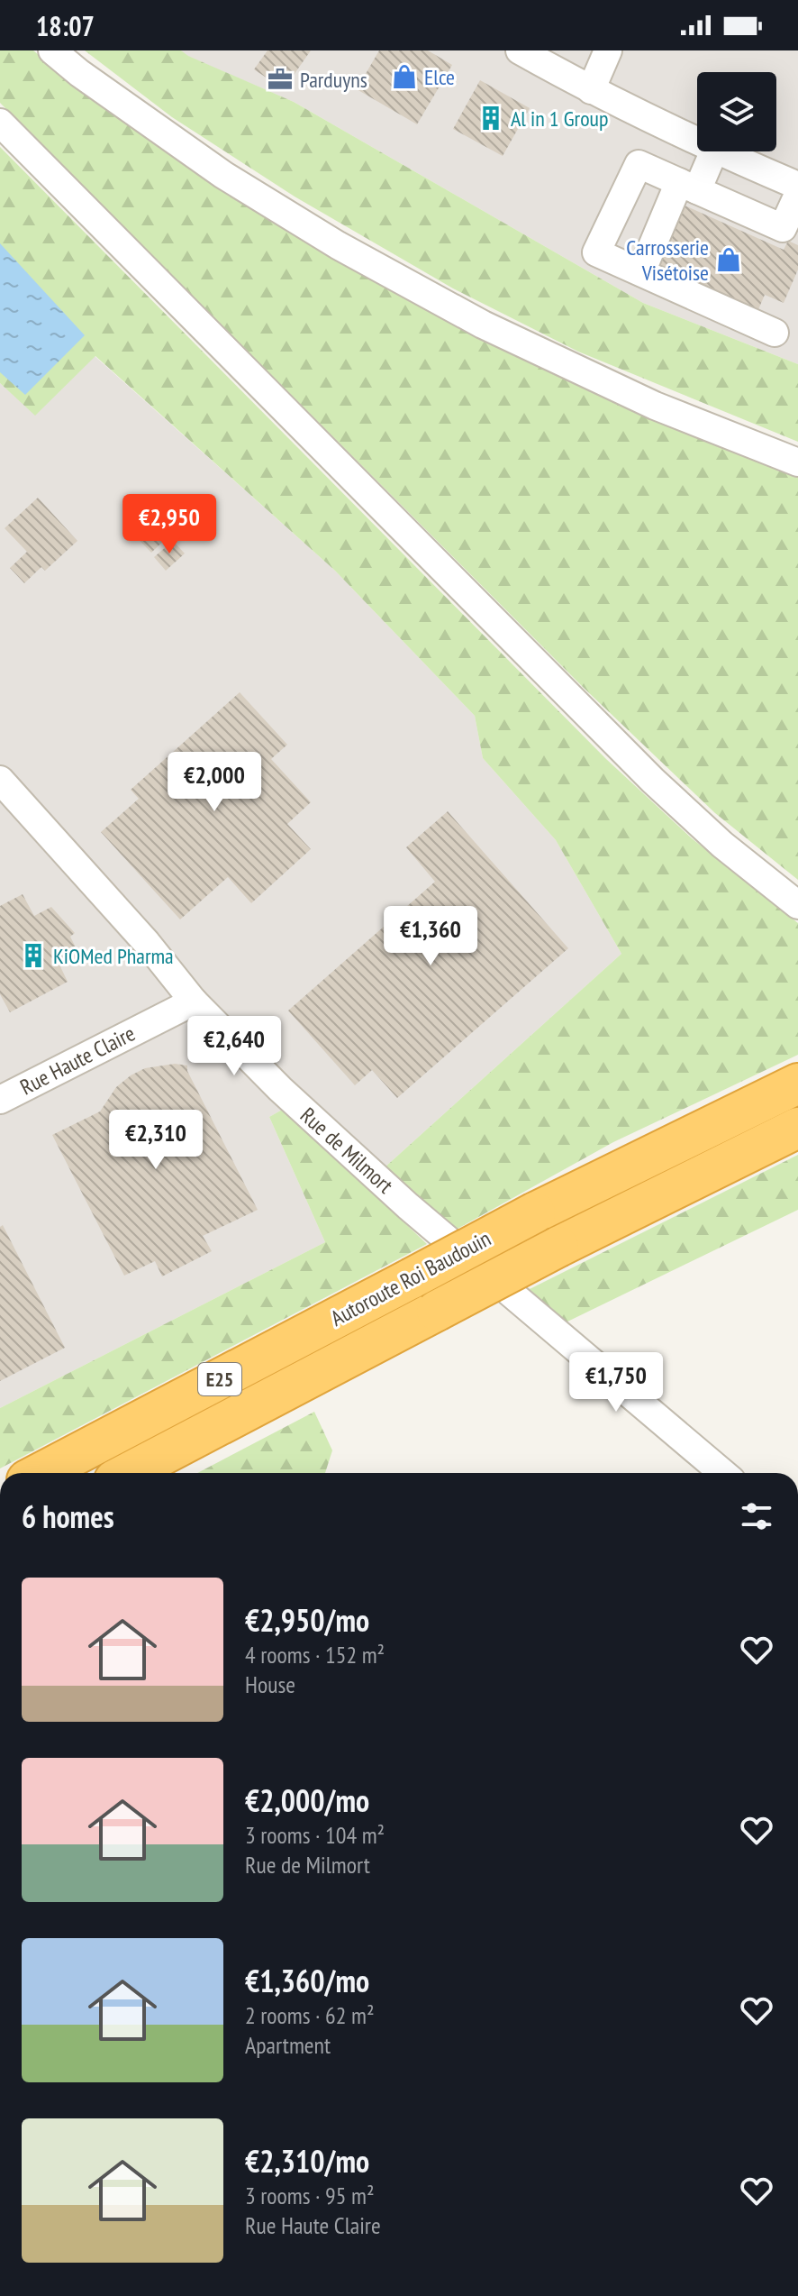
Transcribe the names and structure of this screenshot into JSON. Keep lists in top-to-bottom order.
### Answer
{
  "streets": {
    "highway": ["Autoroute Roi Baudouin", "E25"],
    "street": ["Rue Haute Claire", "Rue de Milmort"]
  },
  "crossings": [
    ["Rue Haute Claire", "Rue de Milmort"]
  ],
  "places": {
    "shop": ["Elce", "Carrosserie Visétoise"],
    "office": ["Parduyns"],
    "building": ["Al in 1 Group", "KiOMed Pharma"]
  },
  "page": {
    "status": "18:07",
    "price": [
      "€2,950",
      "€2,000",
      "€1,360",
      "€2,640",
      "€2,310",
      "€1,750"
    ],
    "heading": "6 homes",
    "list": [
      {
        "name": "€2,950/mo",
        "note": "4 rooms · 152 m² · House"
      },
      {
        "name": "€2,000/mo",
        "note": "3 rooms · 104 m² · Rue de Milmort"
      },
      {
        "name": "€1,360/mo",
        "note": "2 rooms · 62 m² · Apartment"
      },
      {
        "name": "€2,310/mo",
        "note": "3 rooms · 95 m² · Rue Haute Claire"
      }
    ]
  }
}
